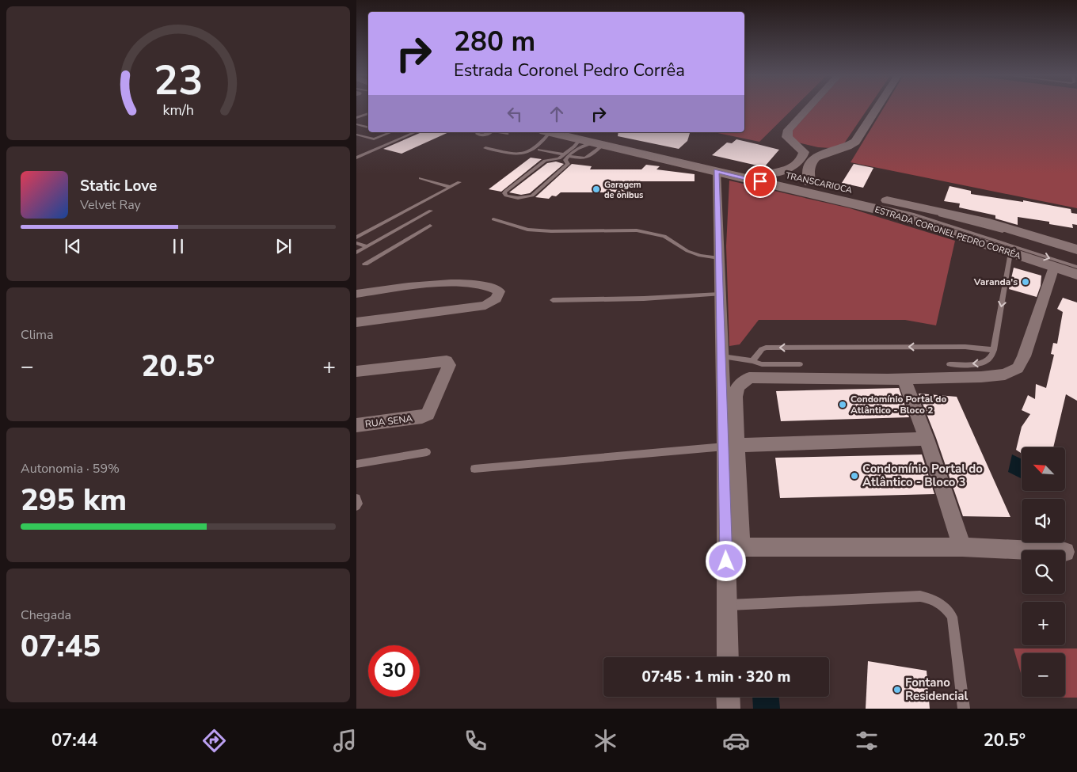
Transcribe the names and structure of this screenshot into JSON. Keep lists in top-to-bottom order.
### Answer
{
  "streets": {
    "main road": ["ESTRADA CORONEL PEDRO CORRÊA"],
    "street": ["RUA SENA"],
    "lane": ["TRANSCARIOCA"]
  },
  "crossings": [
    ["TRANSCARIOCA", "ESTRADA CORONEL PEDRO CORRÊA"]
  ],
  "places": [
    "Garagem de ônibus",
    "Varanda's",
    "Condomínio Portal do Atlântico - Bloco 2",
    "Condomínio Portal do Atlântico - Bloco 3",
    "Fontano Residencial"
  ],
  "north": "top left",
  "page": {
    "turn": ["280 m", "Estrada Coronel Pedro Corrêa"],
    "song": ["Static Love", "Velvet Ray"],
    "tile": [
      "Clima",
      ["Autonomia · 59%", "295 km"],
      ["Chegada", "07:45"]
    ],
    "heat": ["−", "20.5°", "+"],
    "map_buttons": ["+", "−"],
    "limit": "30",
    "trip": "07:45 · 1 min · 320 m",
    "tabs": ["07:44", "20.5°"],
    "gauge": ["23", "km/h"]
  }
}
